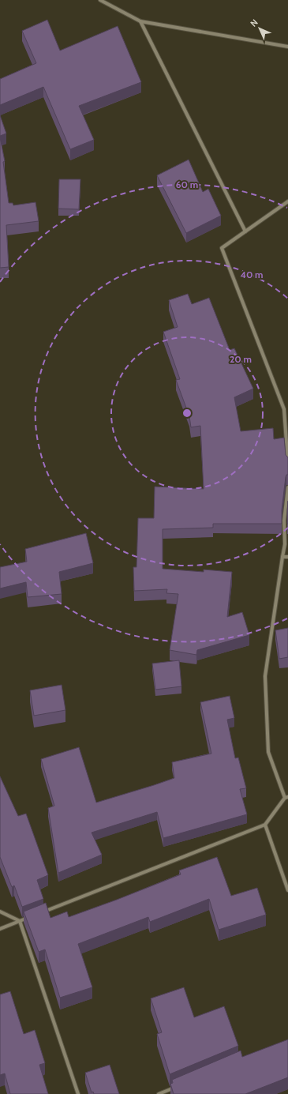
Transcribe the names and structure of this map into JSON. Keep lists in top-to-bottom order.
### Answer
{
  "north": "top left",
  "rings": ["60 m", "40 m", "20 m"]
}
